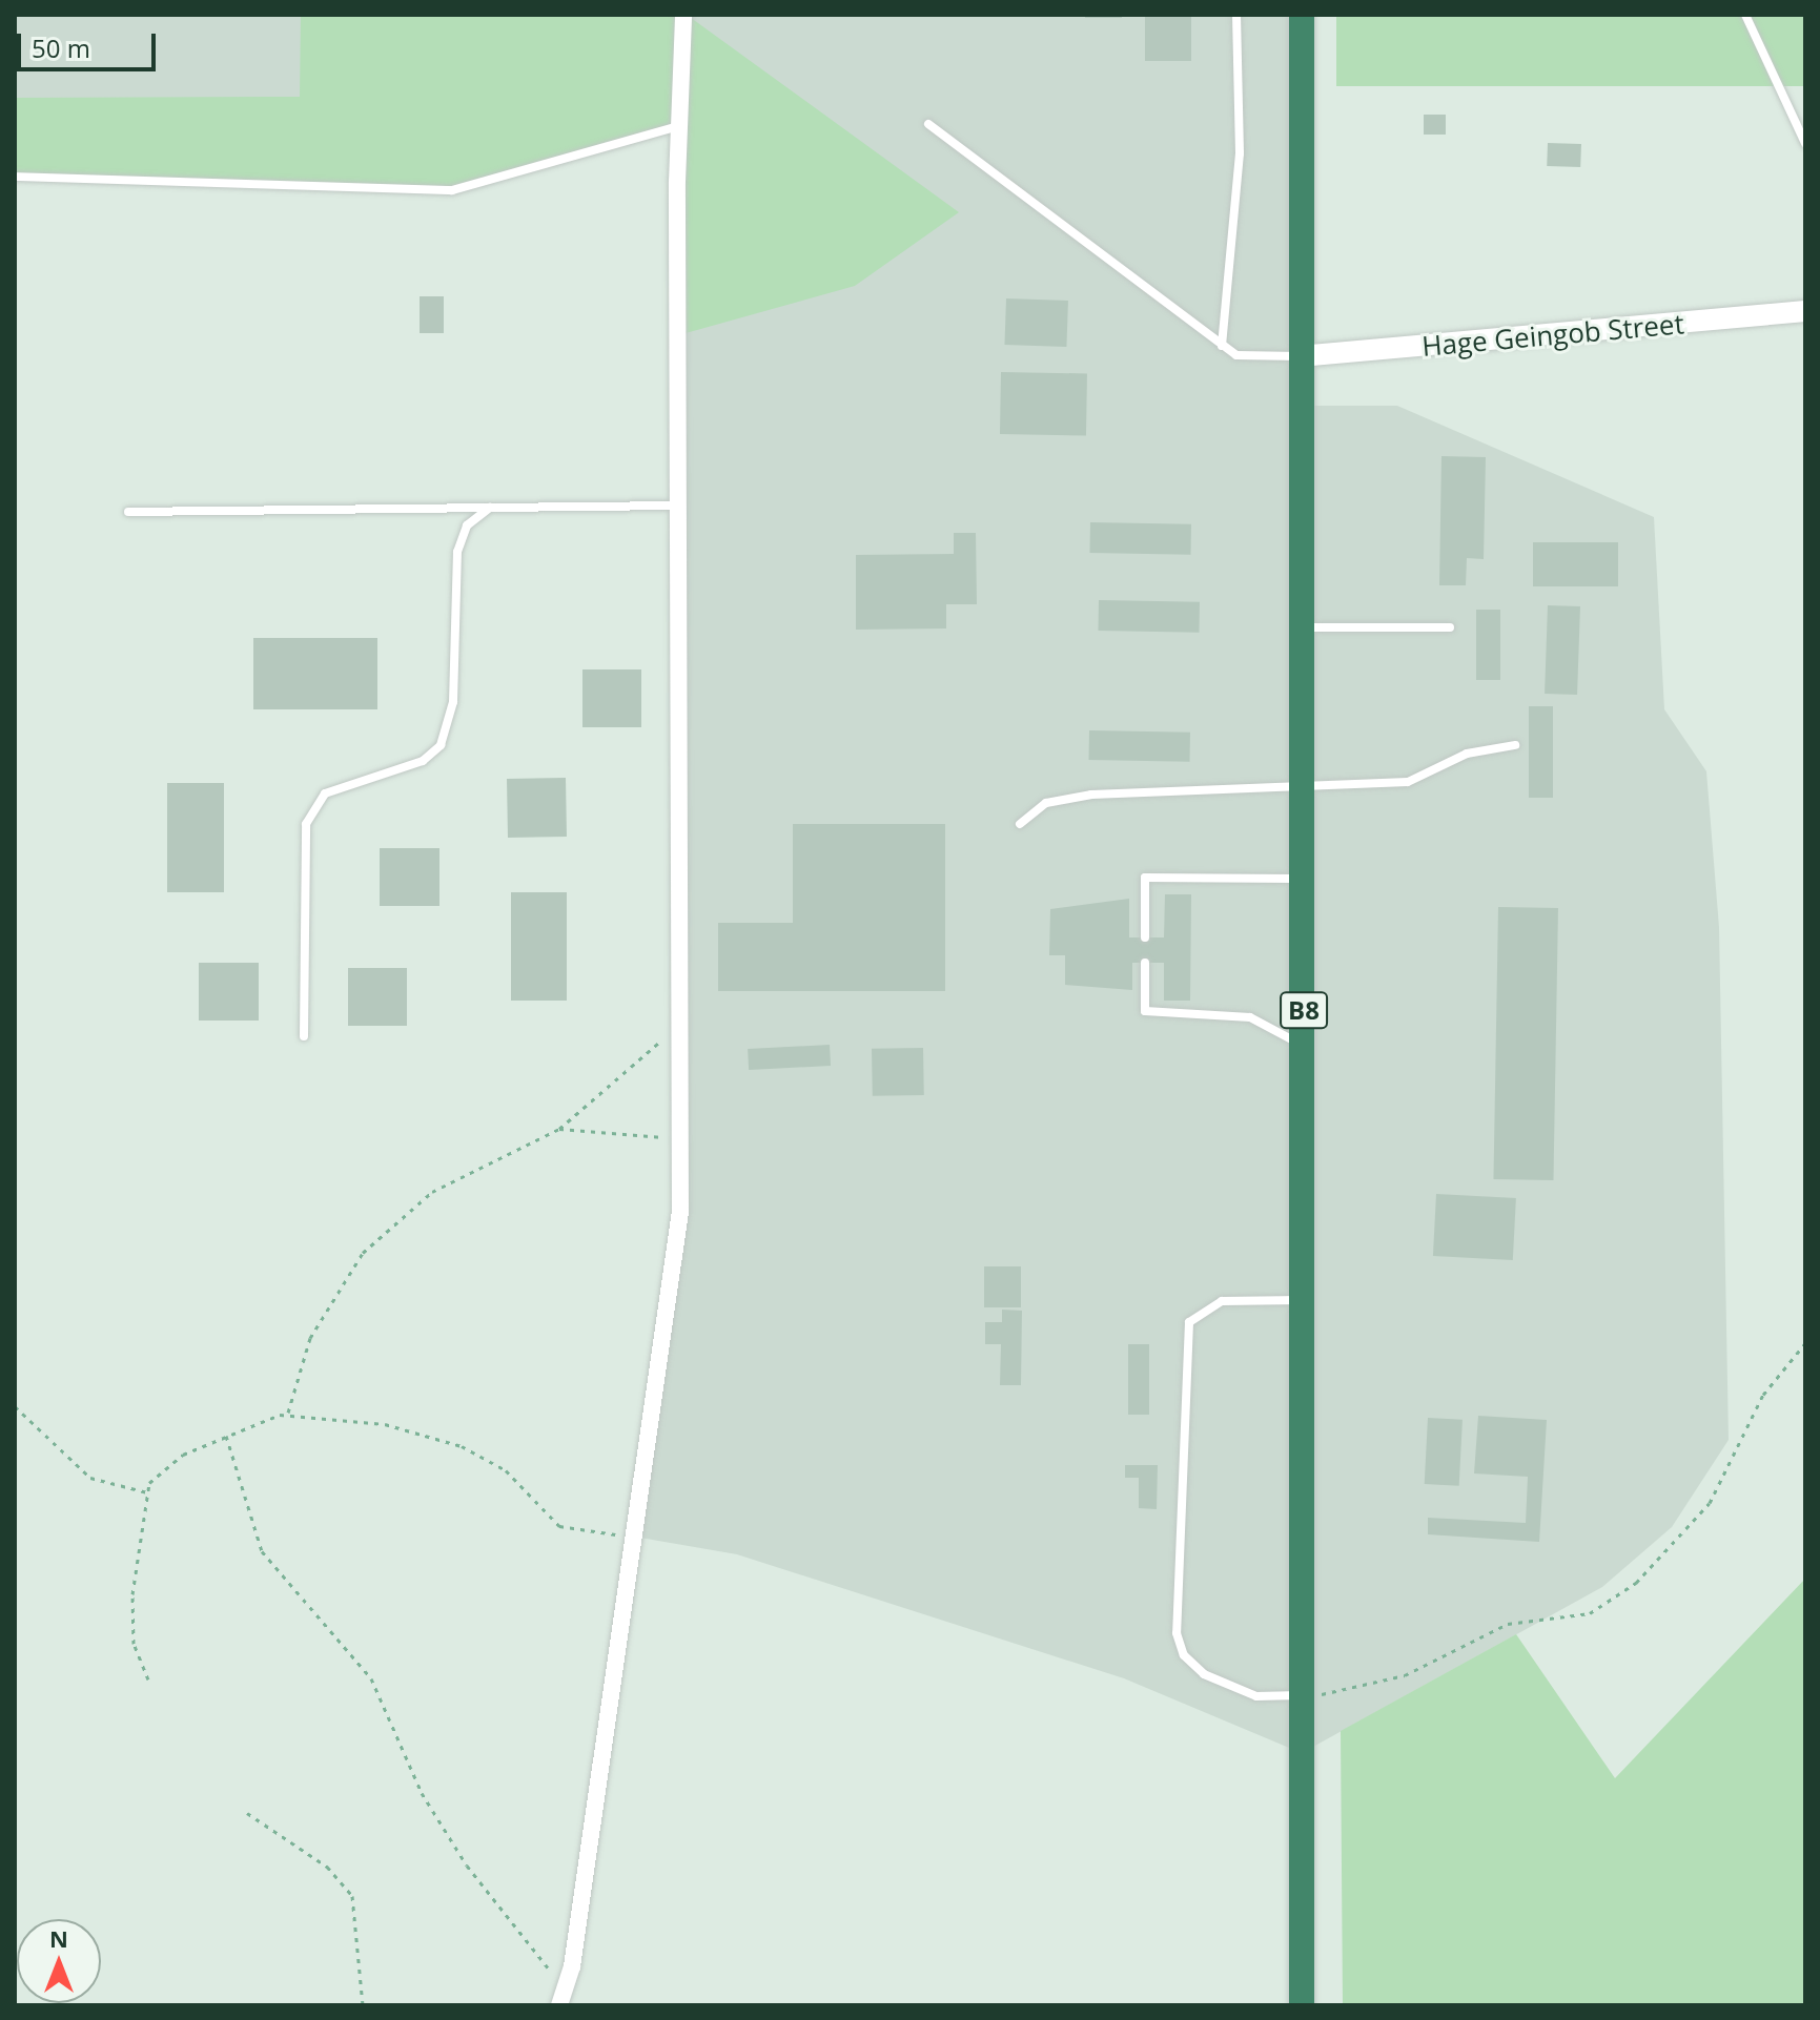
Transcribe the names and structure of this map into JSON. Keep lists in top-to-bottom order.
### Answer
{
  "streets": {
    "highway": ["B8"],
    "street": ["Hage Geingob Street"]
  },
  "crossings": [
    ["Hage Geingob Street", "B8"]
  ],
  "scale_bar": "50 m",
  "north": "top"
}
